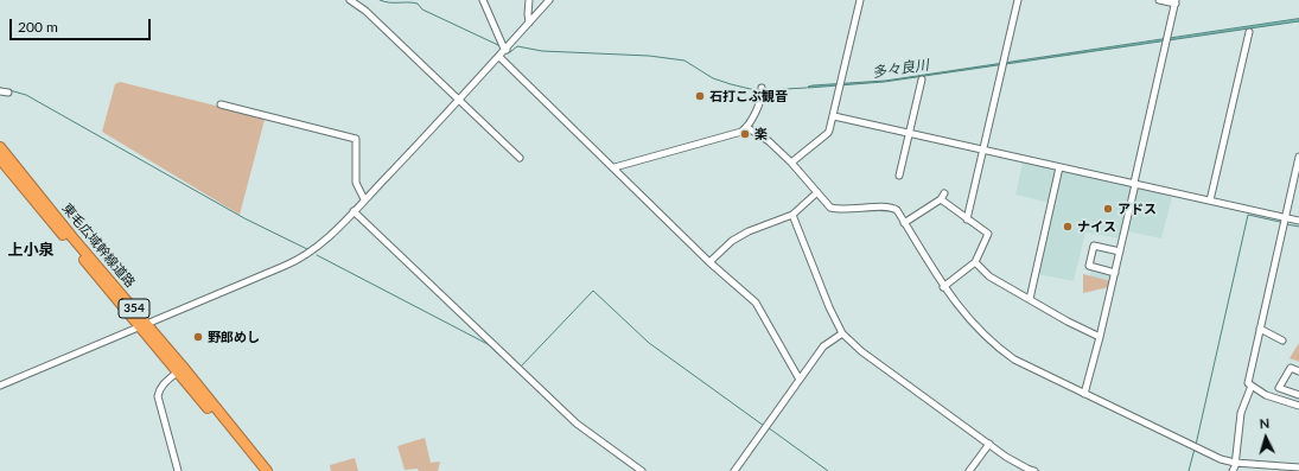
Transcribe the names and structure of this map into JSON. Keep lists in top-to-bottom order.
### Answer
{
  "streets": {
    "highway": ["東毛広域幹線道路", "354"]
  },
  "districts": ["上小泉"],
  "water": ["多々良川"],
  "places": [
    "石打こぶ観音",
    "楽",
    "アドス",
    "ナイス",
    "野郎めし"
  ],
  "scale_bar": "200 m",
  "north": "top"
}
